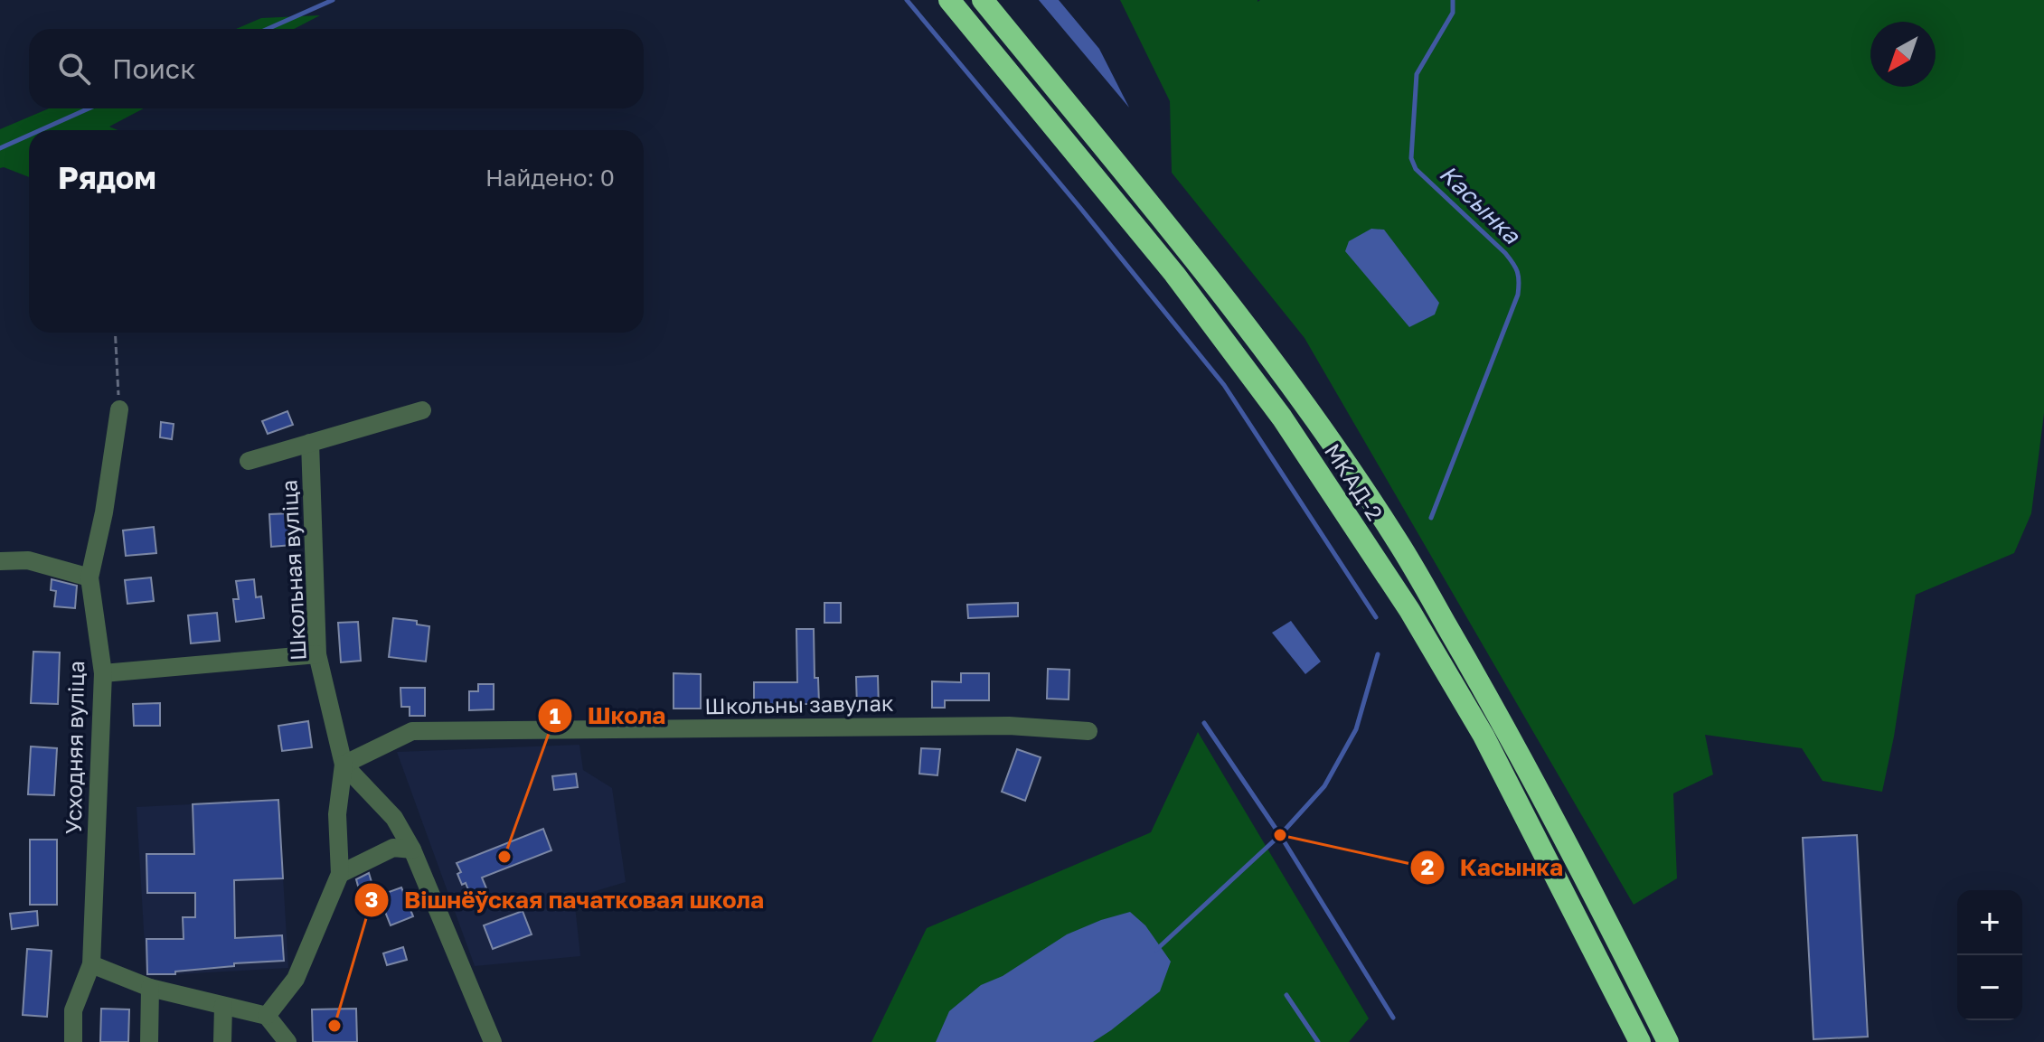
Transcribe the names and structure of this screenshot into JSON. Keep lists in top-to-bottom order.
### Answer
{
  "streets": {
    "highway": ["МКАД-2"],
    "street": ["Школьная вуліца", "Школьны завулак", "Усходняя вуліца"]
  },
  "crossings": [
    ["Школьная вуліца", "Школьны завулак"]
  ],
  "water": ["Касынка"],
  "places": ["Касынка", "Школа", "Вішнёўская пачатковая школа"],
  "north": "bottom left",
  "page": {
    "search": "Поиск",
    "heading": ["Рядом", "Найдено: 0"],
    "map_buttons": ["+", "−"]
  }
}
